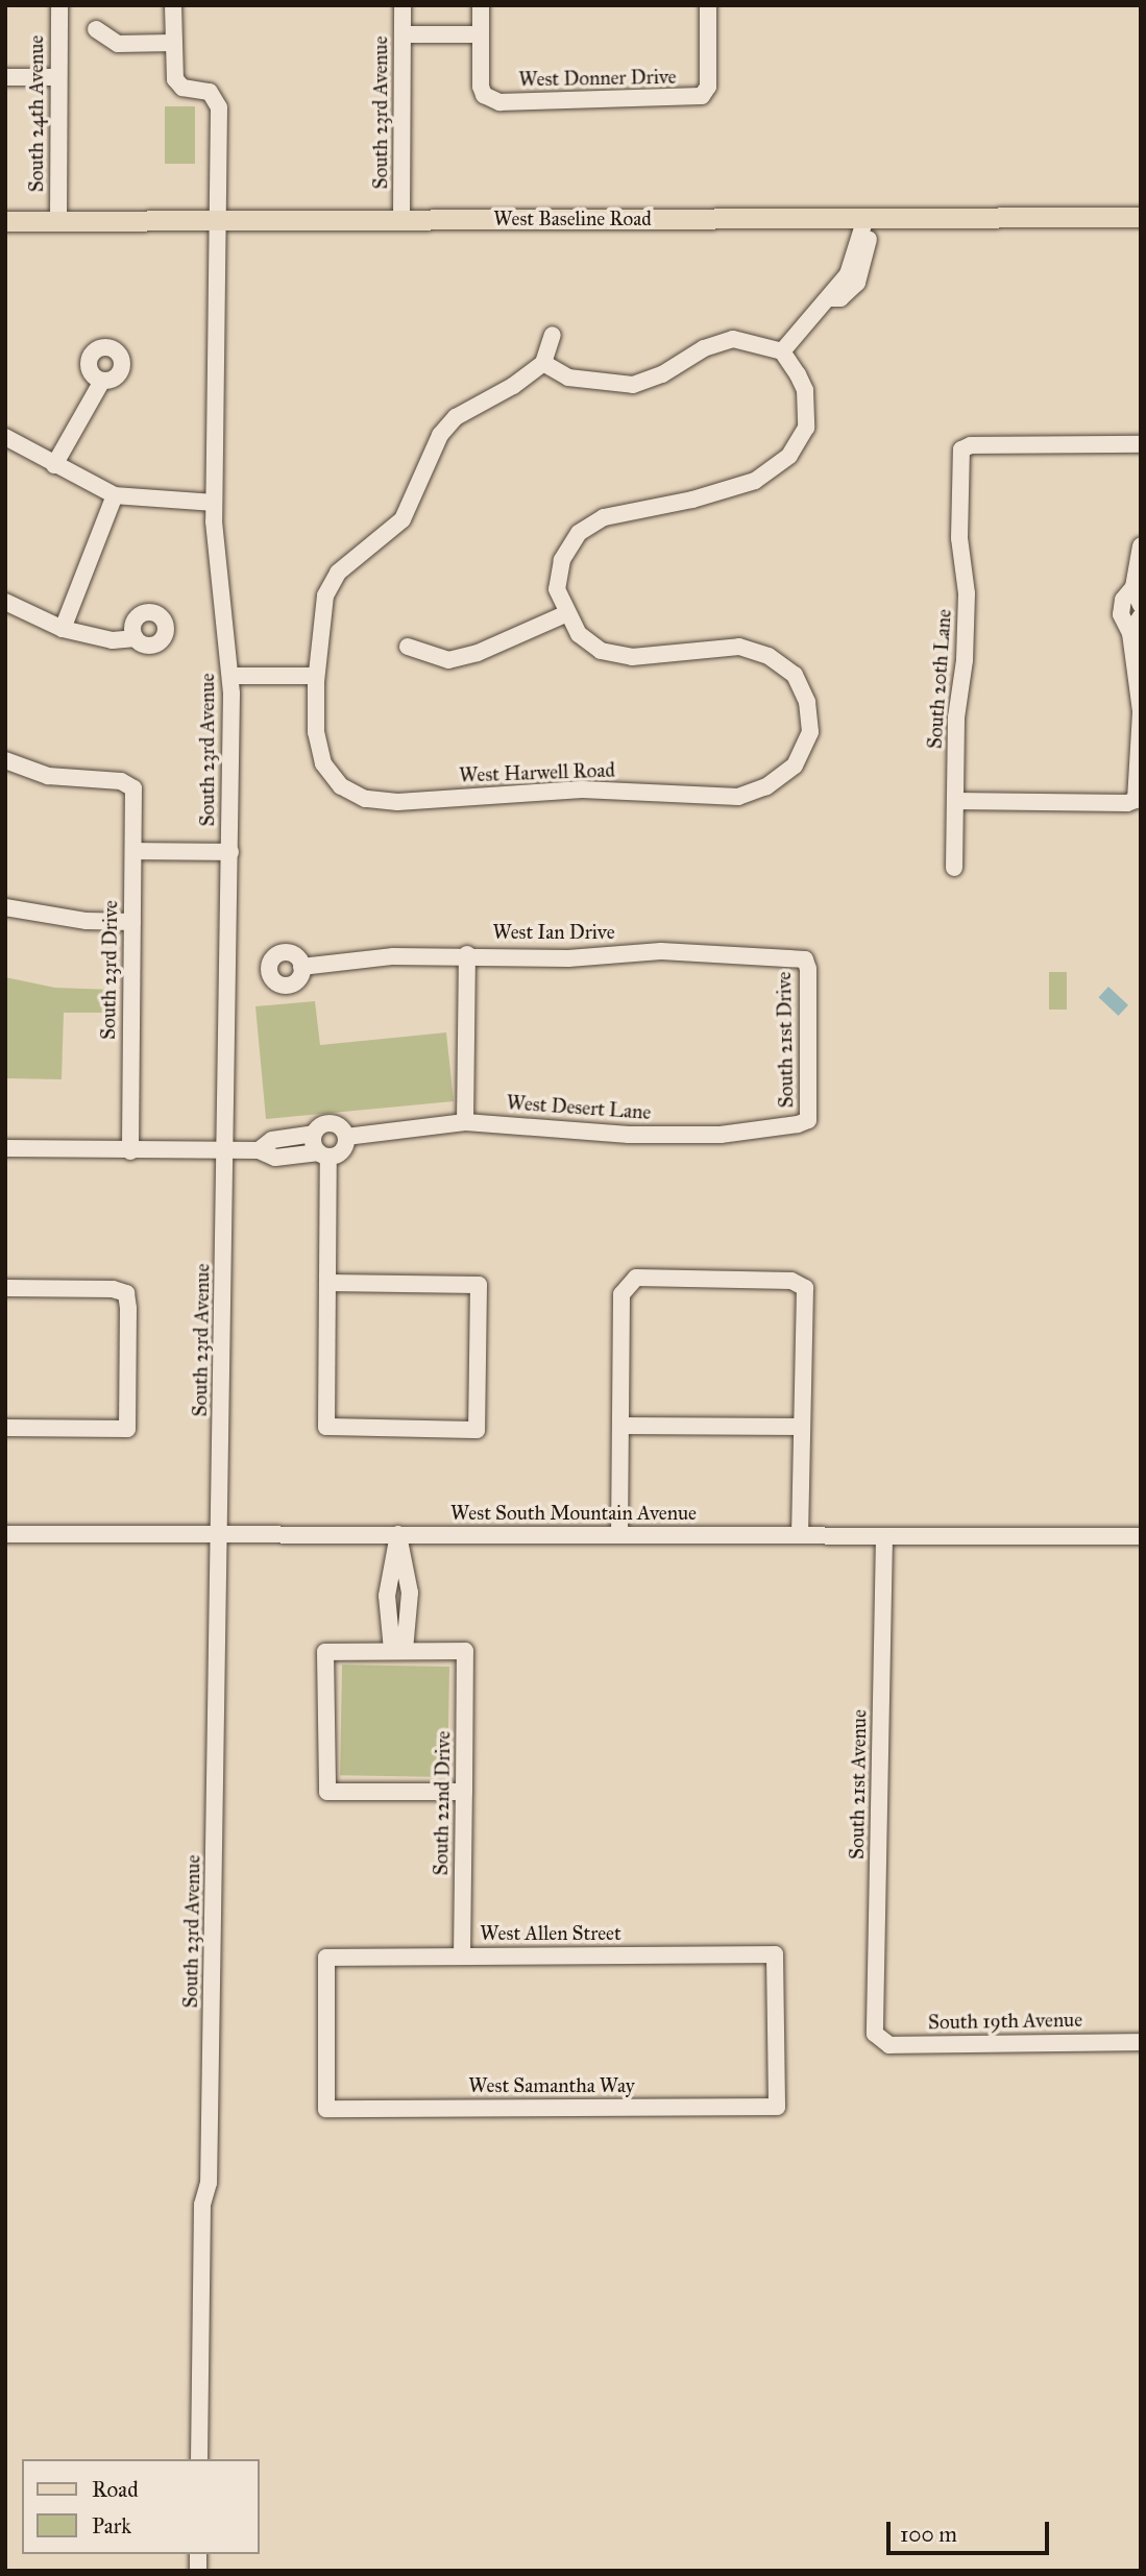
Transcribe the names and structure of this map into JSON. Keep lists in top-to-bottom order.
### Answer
{
  "streets": {
    "main road": ["West Baseline Road"],
    "street": [
      "West Donner Drive",
      "South 23rd Avenue",
      "South 24th Avenue",
      "South 20th Lane",
      "West Harwell Road",
      "West Ian Drive",
      "South 23rd Drive",
      "South 21st Drive",
      "West Desert Lane",
      "West South Mountain Avenue",
      "South 21st Avenue",
      "South 22nd Drive",
      "West Allen Street",
      "South 19th Avenue",
      "West Samantha Way"
    ]
  },
  "crossings": [
    ["South 23rd Avenue", "West Baseline Road"],
    ["South 23rd Avenue", "West South Mountain Avenue"],
    ["South 24th Avenue", "West Baseline Road"],
    ["West Ian Drive", "South 21st Drive"],
    ["South 21st Drive", "West Desert Lane"],
    ["West South Mountain Avenue", "South 21st Avenue"],
    ["South 21st Avenue", "South 19th Avenue"],
    ["South 22nd Drive", "West Allen Street"],
    ["West Allen Street", "West Samantha Way"]
  ],
  "legend": ["Road", "Park"],
  "scale_bar": "100 m"
}
